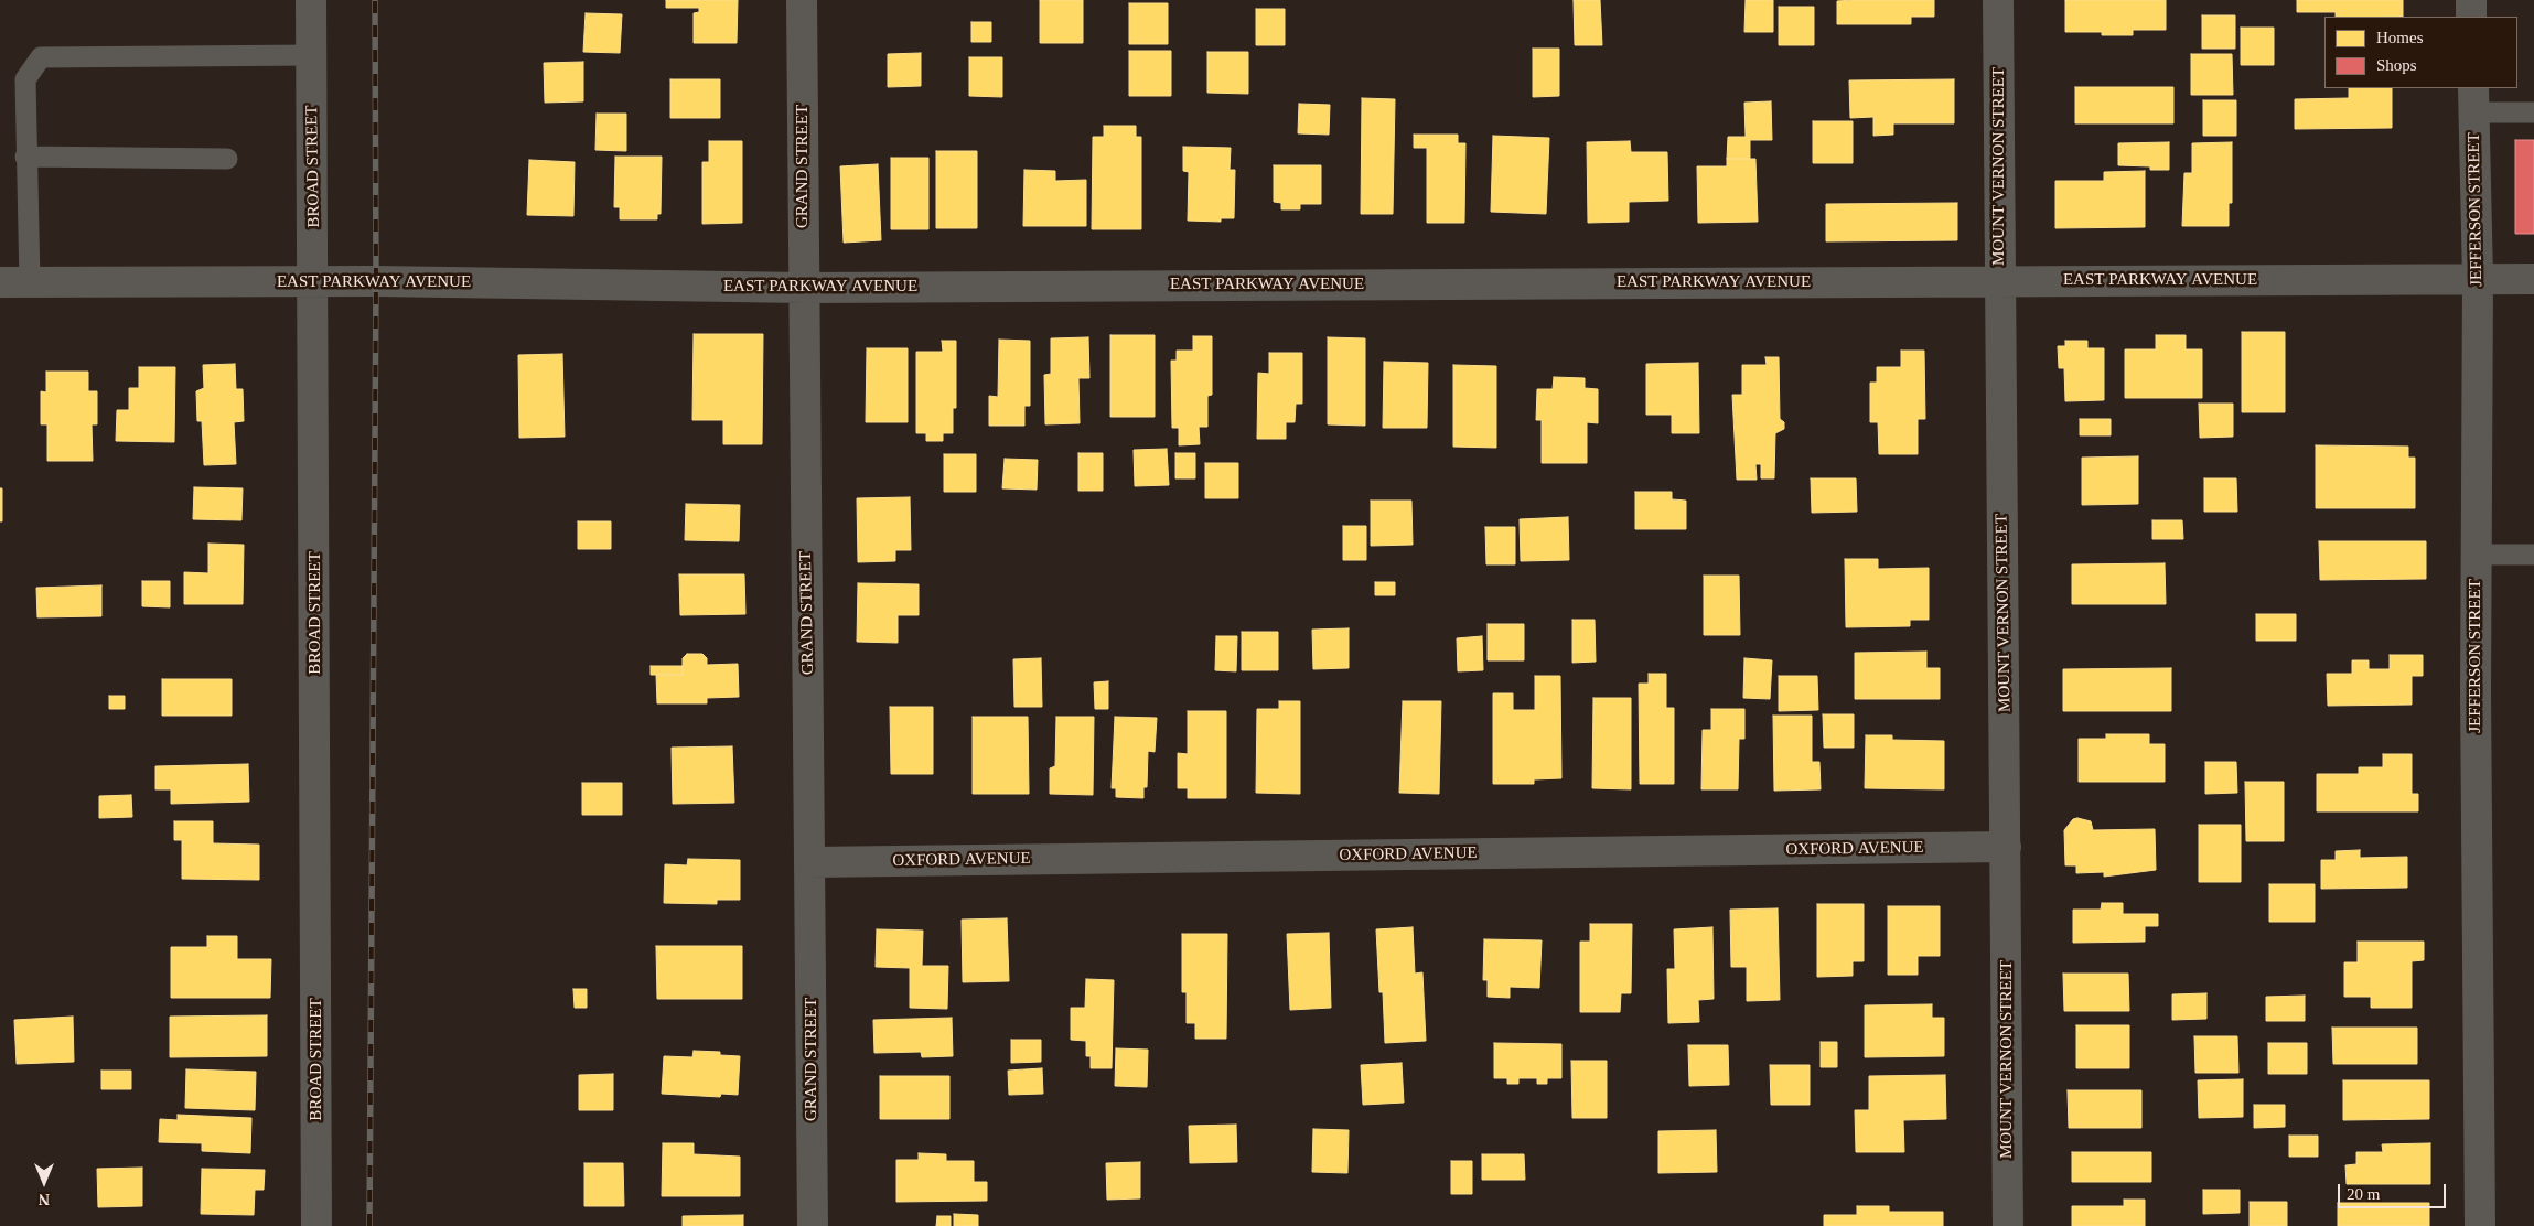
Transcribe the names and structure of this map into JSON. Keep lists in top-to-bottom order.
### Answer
{
  "streets": {
    "street": [
      "BROAD STREET",
      "GRAND STREET",
      "MOUNT VERNON STREET",
      "JEFFERSON STREET",
      "EAST PARKWAY AVENUE",
      "OXFORD AVENUE"
    ]
  },
  "crossings": [
    ["BROAD STREET", "EAST PARKWAY AVENUE"],
    ["GRAND STREET", "EAST PARKWAY AVENUE"],
    ["GRAND STREET", "OXFORD AVENUE"],
    ["MOUNT VERNON STREET", "EAST PARKWAY AVENUE"],
    ["MOUNT VERNON STREET", "OXFORD AVENUE"],
    ["JEFFERSON STREET", "EAST PARKWAY AVENUE"]
  ],
  "legend": ["Homes", "Shops"],
  "scale_bar": "20 m",
  "north": "bottom"
}
